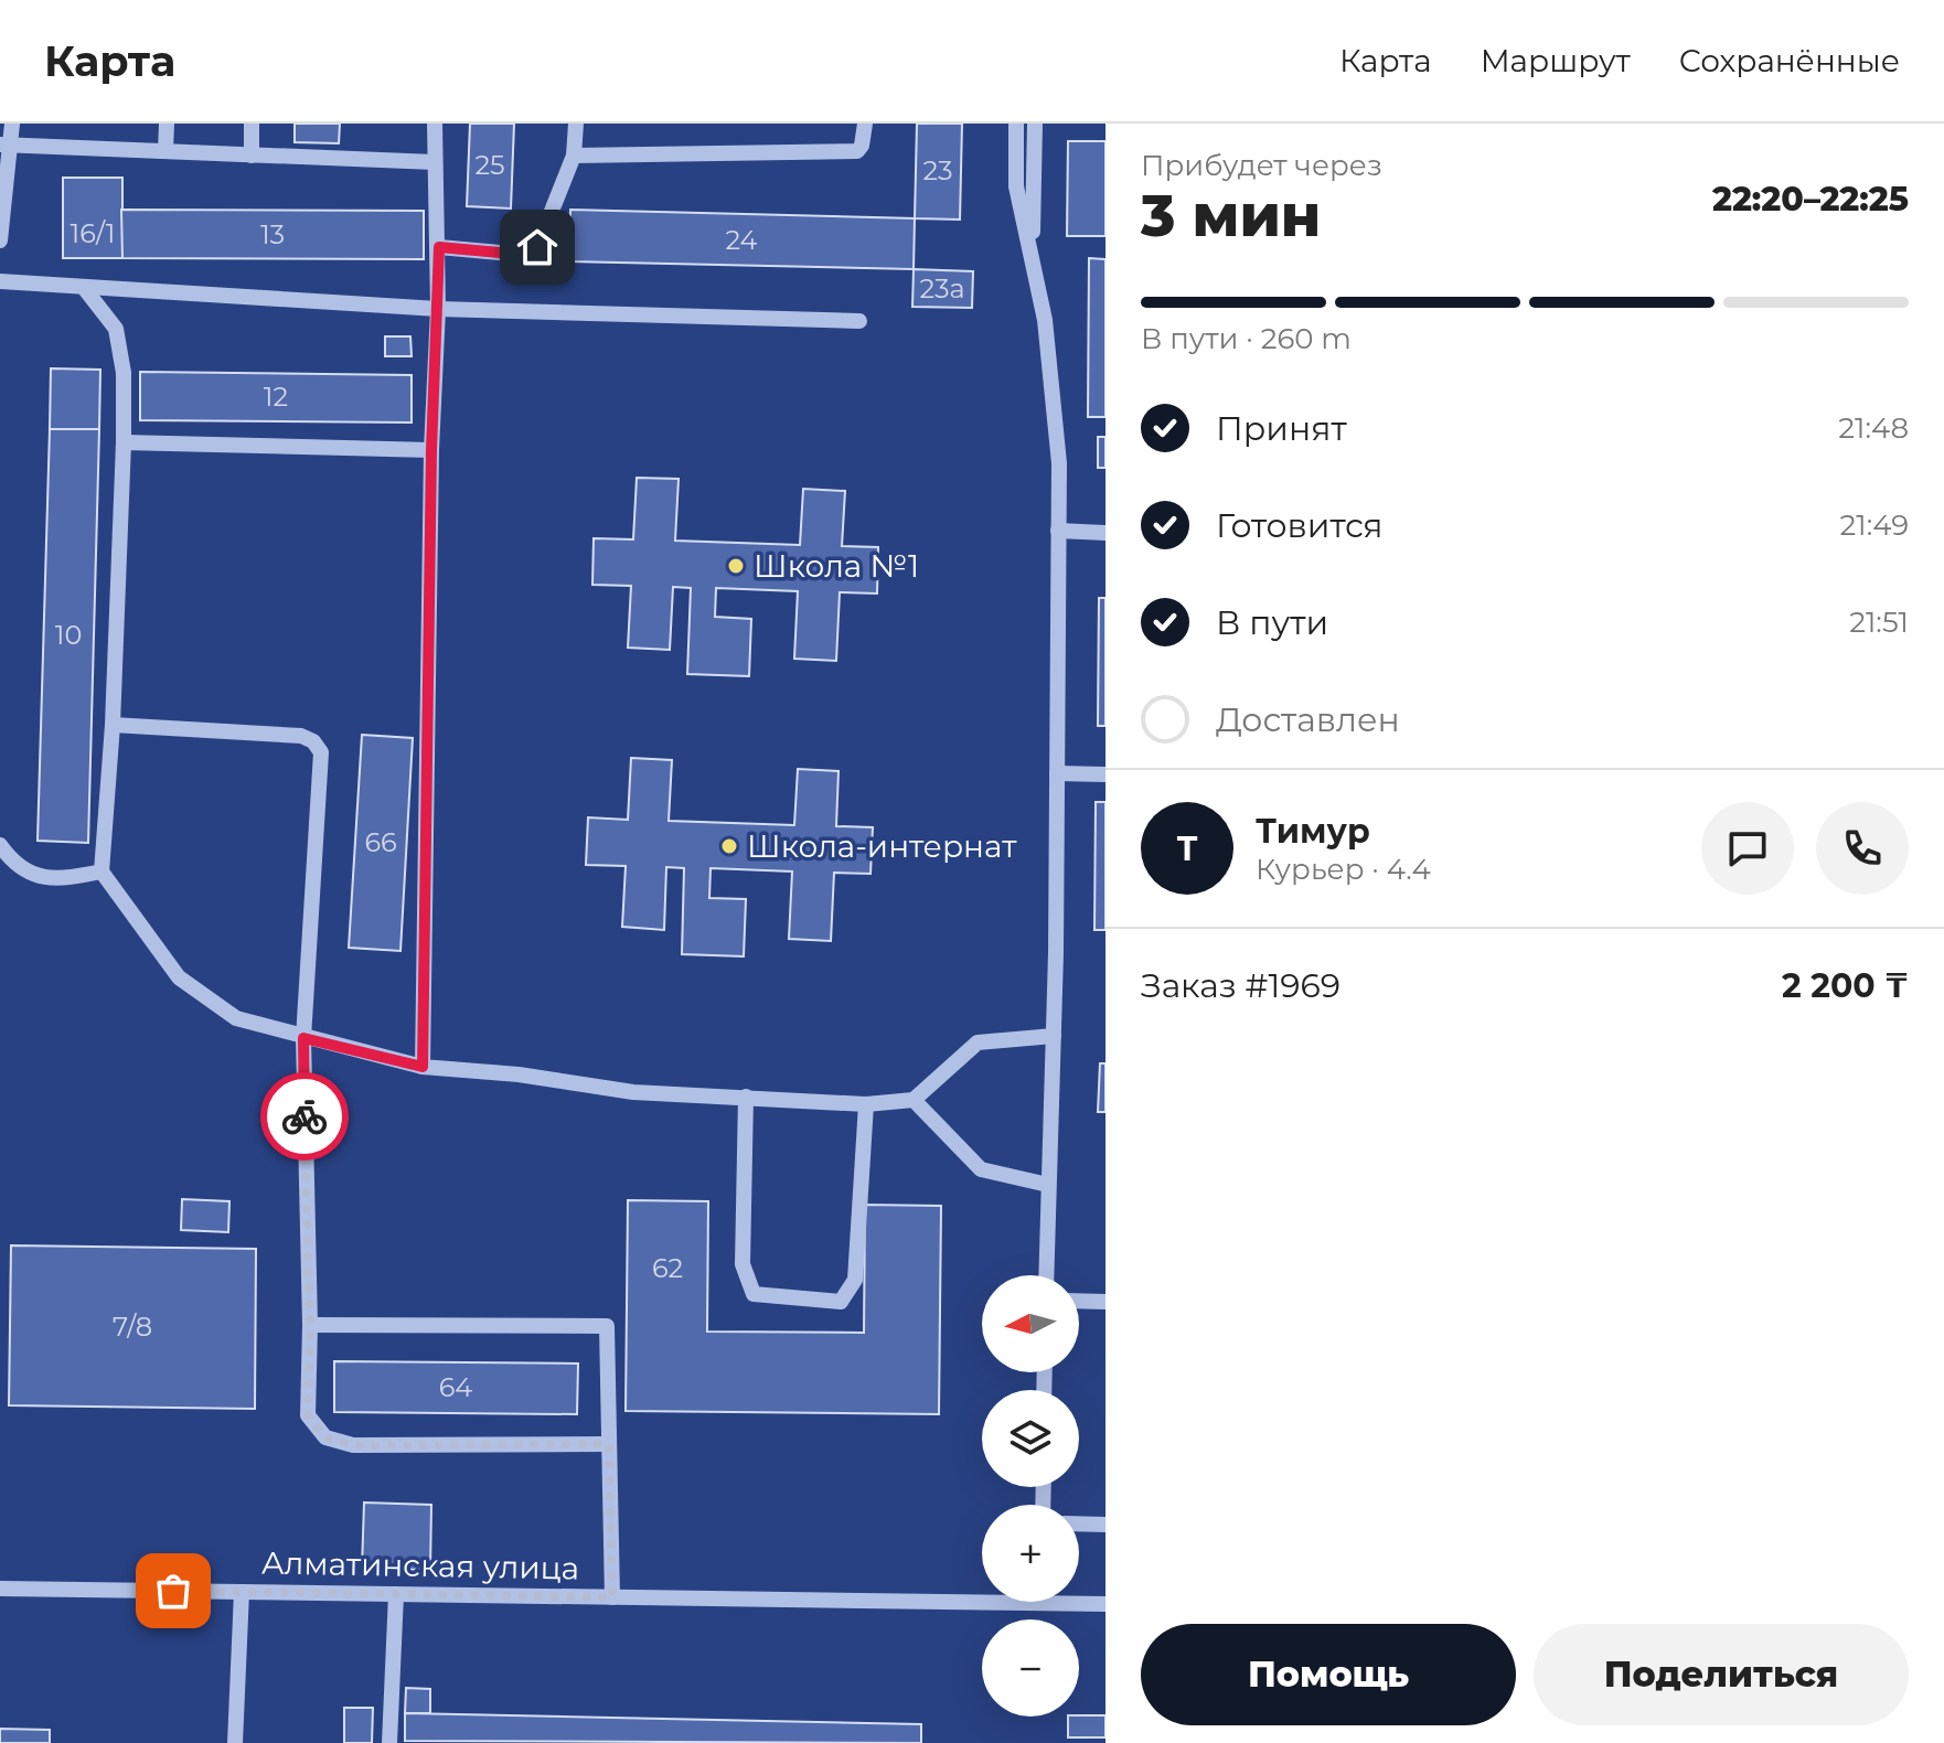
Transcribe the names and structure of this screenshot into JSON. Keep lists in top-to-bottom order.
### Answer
{
  "streets": {
    "street": ["Алматинская улица"]
  },
  "places": ["Школа №1", "Школа-интернат"],
  "house_numbers": [
    "25",
    "23",
    "16/1",
    "13",
    "24",
    "23а",
    "12",
    "10",
    "66",
    "62",
    "7/8",
    "64"
  ],
  "north": "left",
  "page": {
    "header": "Карта",
    "nav": ["Карта", "Маршрут", "Сохранённые"],
    "heading": ["3 мин", "Прибудет через", "22:20–22:25"],
    "panel": [
      "Тимур",
      "Курьер · 4.4",
      "Заказ #1969",
      "2 200 ₸"
    ],
    "bar": "В пути · 260 m",
    "list": [
      ["Принят", "21:48"],
      ["Готовится", "21:49"],
      ["В пути", "21:51"],
      "Доставлен"
    ],
    "round": "Т",
    "map_buttons": ["+", "−"],
    "buttons": ["Помощь", "Поделиться"]
  }
}
